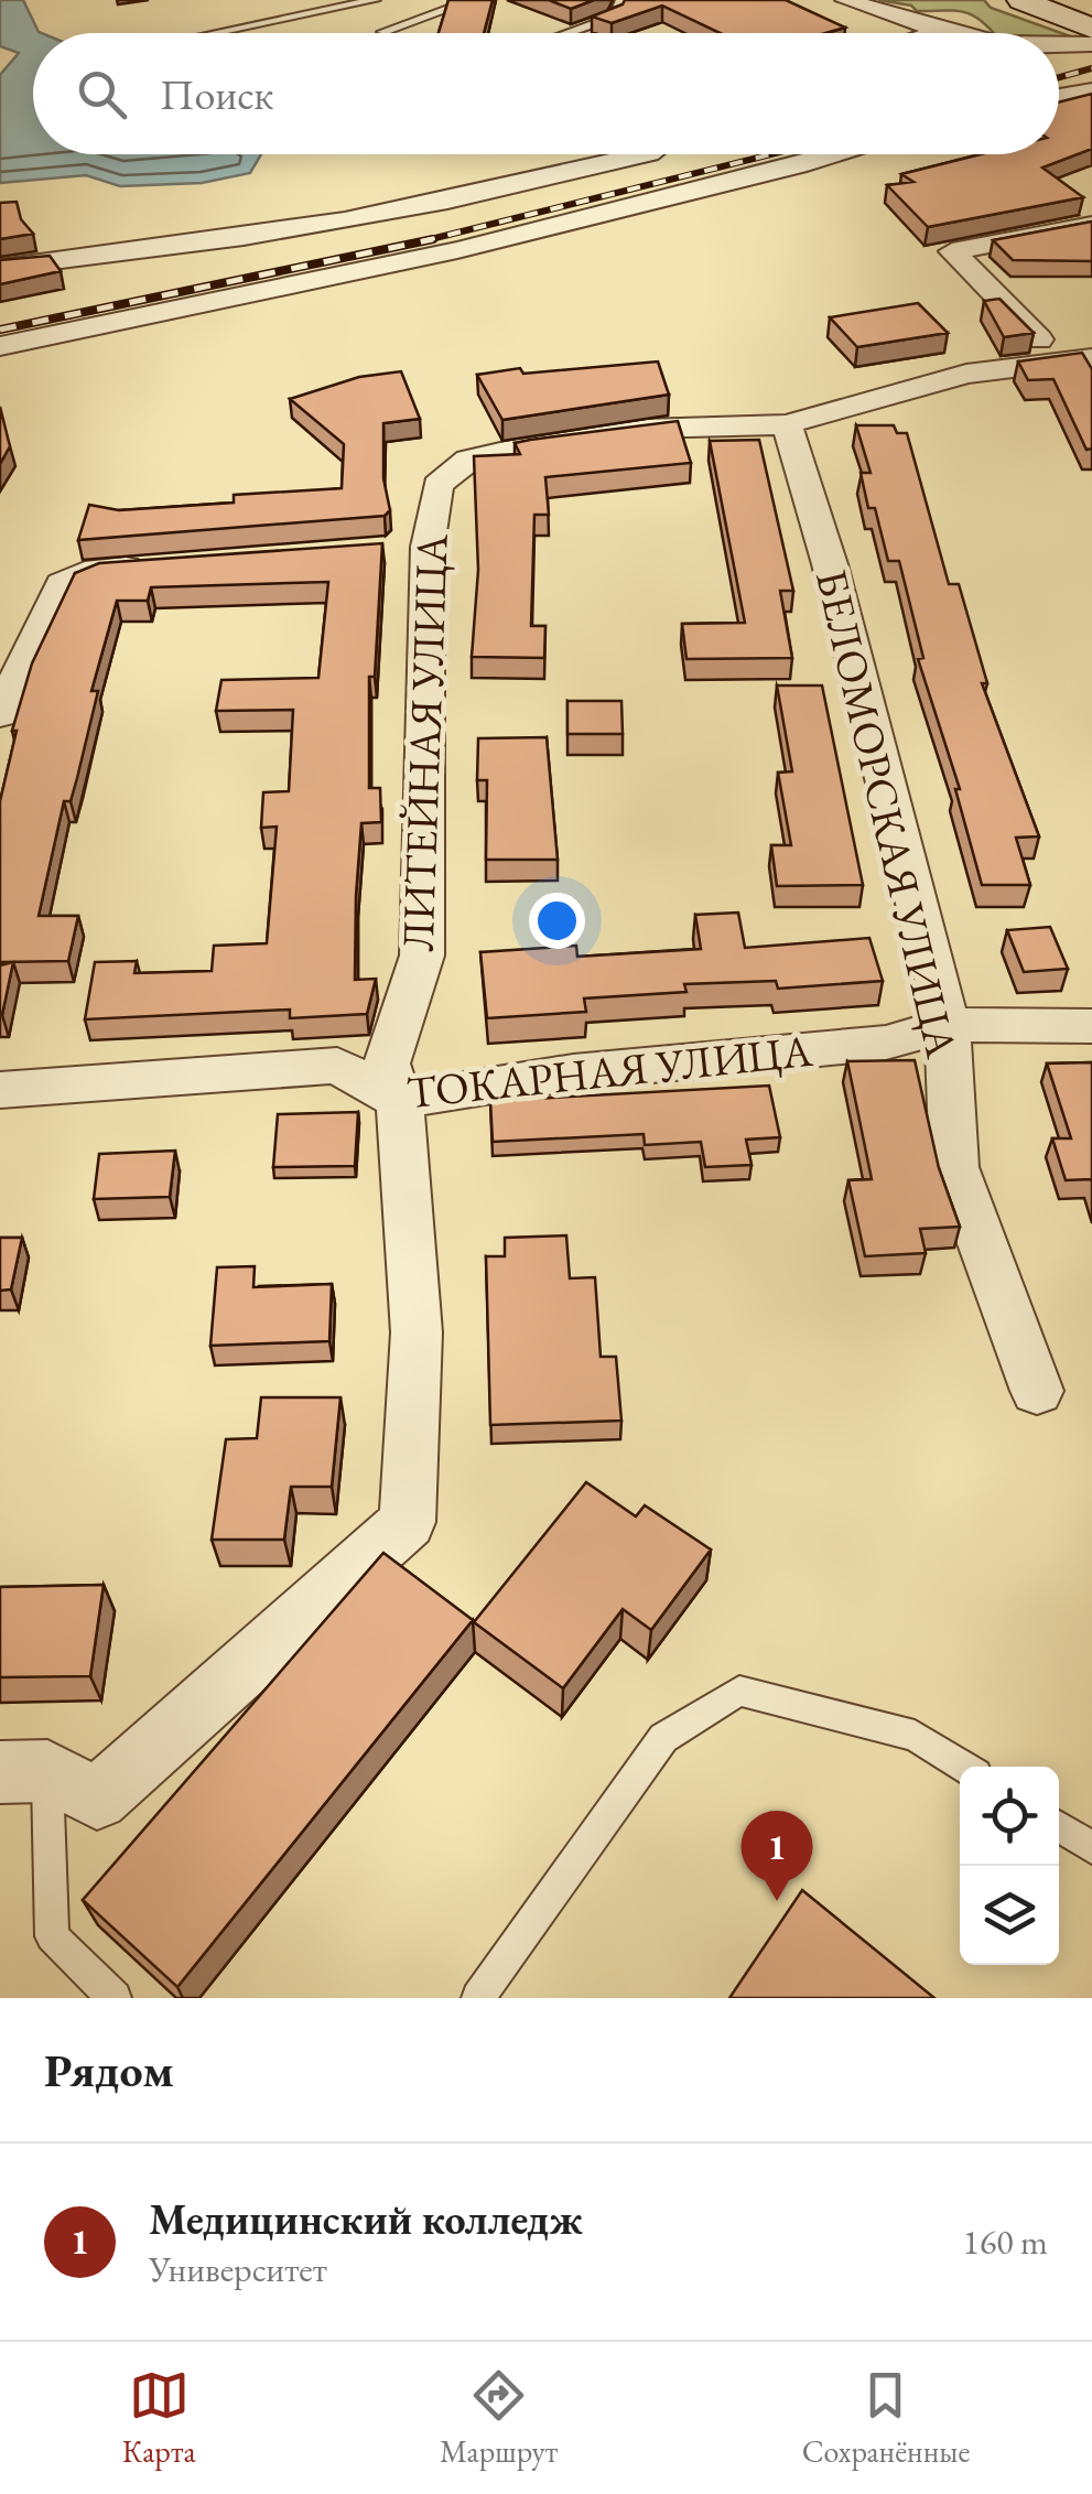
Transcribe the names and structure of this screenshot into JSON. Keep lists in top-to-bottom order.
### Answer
{
  "streets": {
    "street": ["ЛИТЕЙНАЯ УЛИЦА", "БЕЛОМОРСКАЯ УЛИЦА", "ТОКАРНАЯ УЛИЦА"]
  },
  "crossings": [
    ["ЛИТЕЙНАЯ УЛИЦА", "БЕЛОМОРСКАЯ УЛИЦА"],
    ["ЛИТЕЙНАЯ УЛИЦА", "ТОКАРНАЯ УЛИЦА"],
    ["БЕЛОМОРСКАЯ УЛИЦА", "ТОКАРНАЯ УЛИЦА"]
  ],
  "page": {
    "search": "Поиск",
    "pins": "1",
    "heading": "Рядом",
    "list": [
      {
        "mark": "1",
        "name": "Медицинский колледж",
        "note": "Университет",
        "value": "160 m"
      }
    ],
    "nav": ["Карта", "Маршрут", "Сохранённые"]
  }
}
